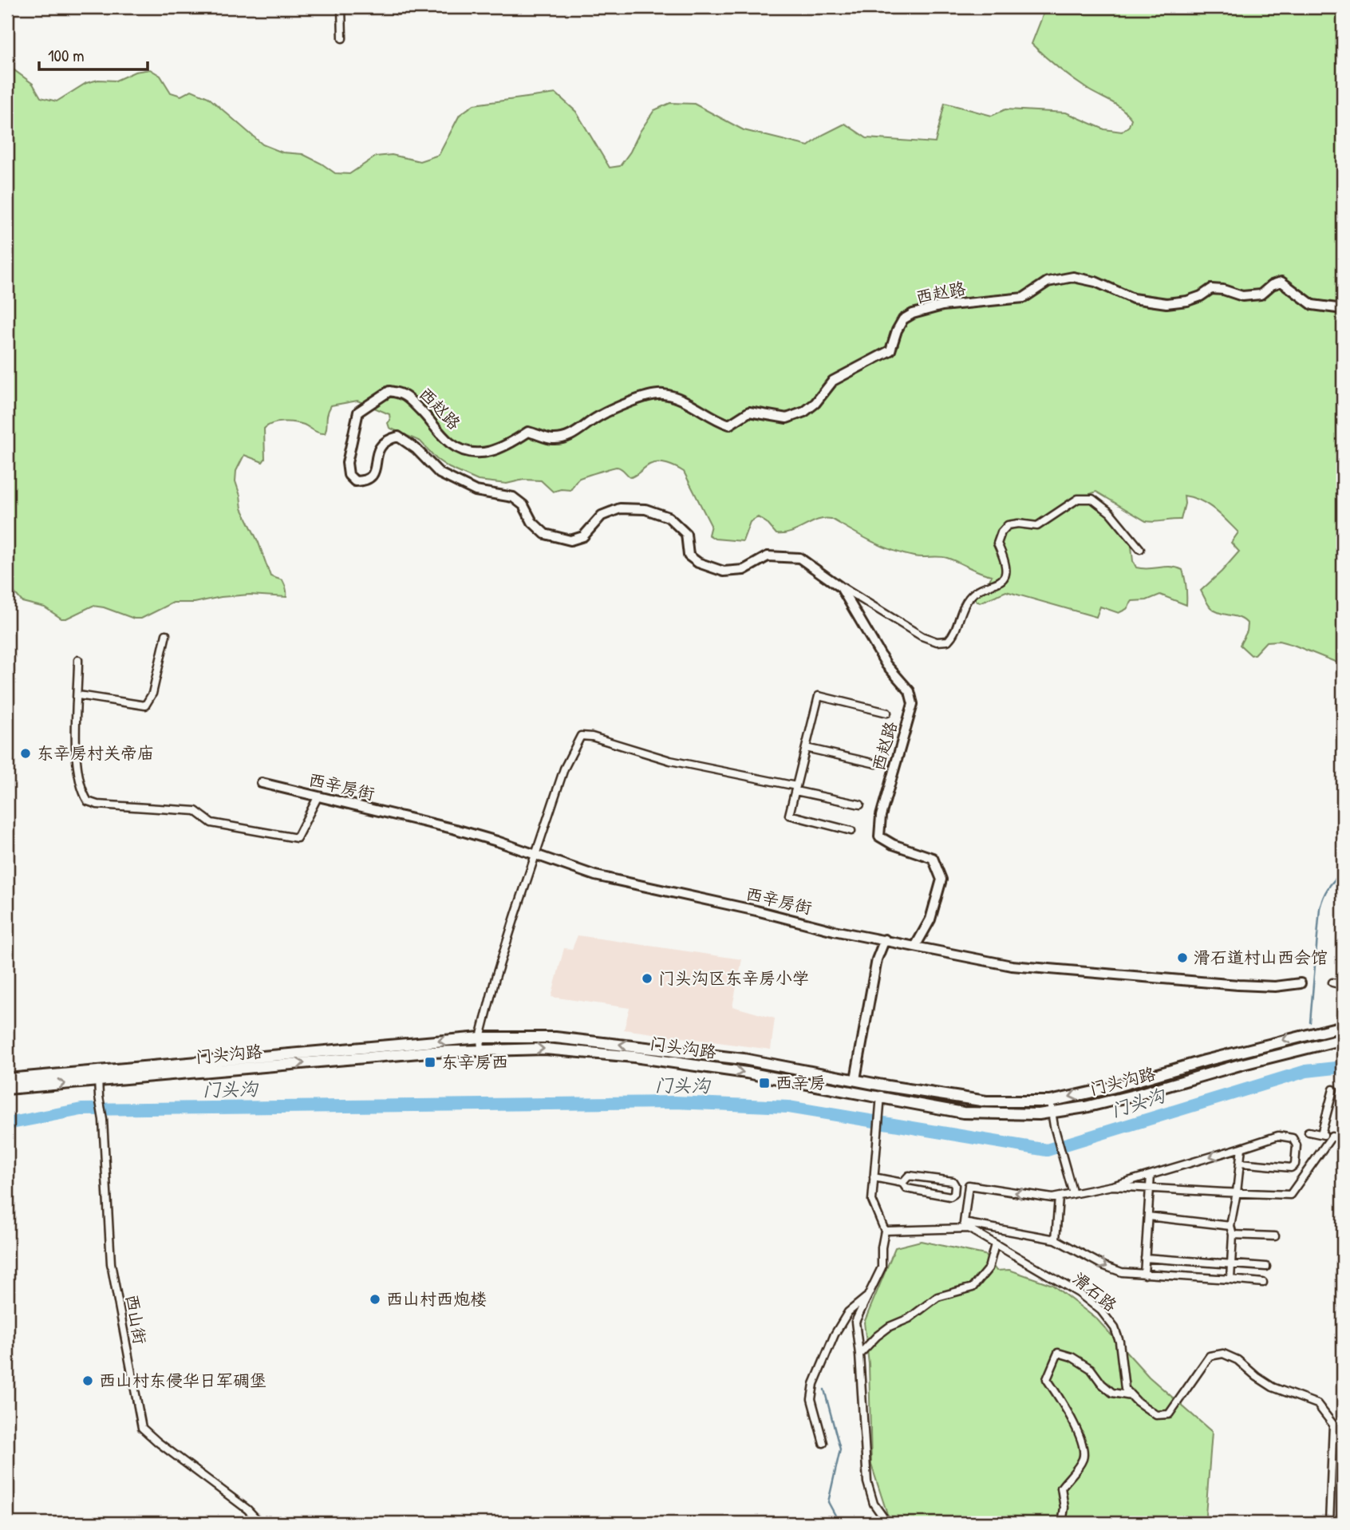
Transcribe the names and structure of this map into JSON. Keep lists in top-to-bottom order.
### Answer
{
  "streets": {
    "main road": ["门头沟路"],
    "street": [
      "西赵路",
      "西辛房街",
      "滑石路",
      "西山街"
    ]
  },
  "crossings": [
    ["西赵路", "西辛房街"],
    ["门头沟路", "西山街"]
  ],
  "water": ["门头沟"],
  "places": {
    "other": [
      "东辛房村关帝庙",
      "滑石道村山西会馆",
      "门头沟区东辛房小学",
      "西山村西炮楼",
      "西山村东侵华日军碉堡"
    ],
    "transit": ["东辛房西", "西辛房"]
  },
  "scale_bar": "100 m"
}
